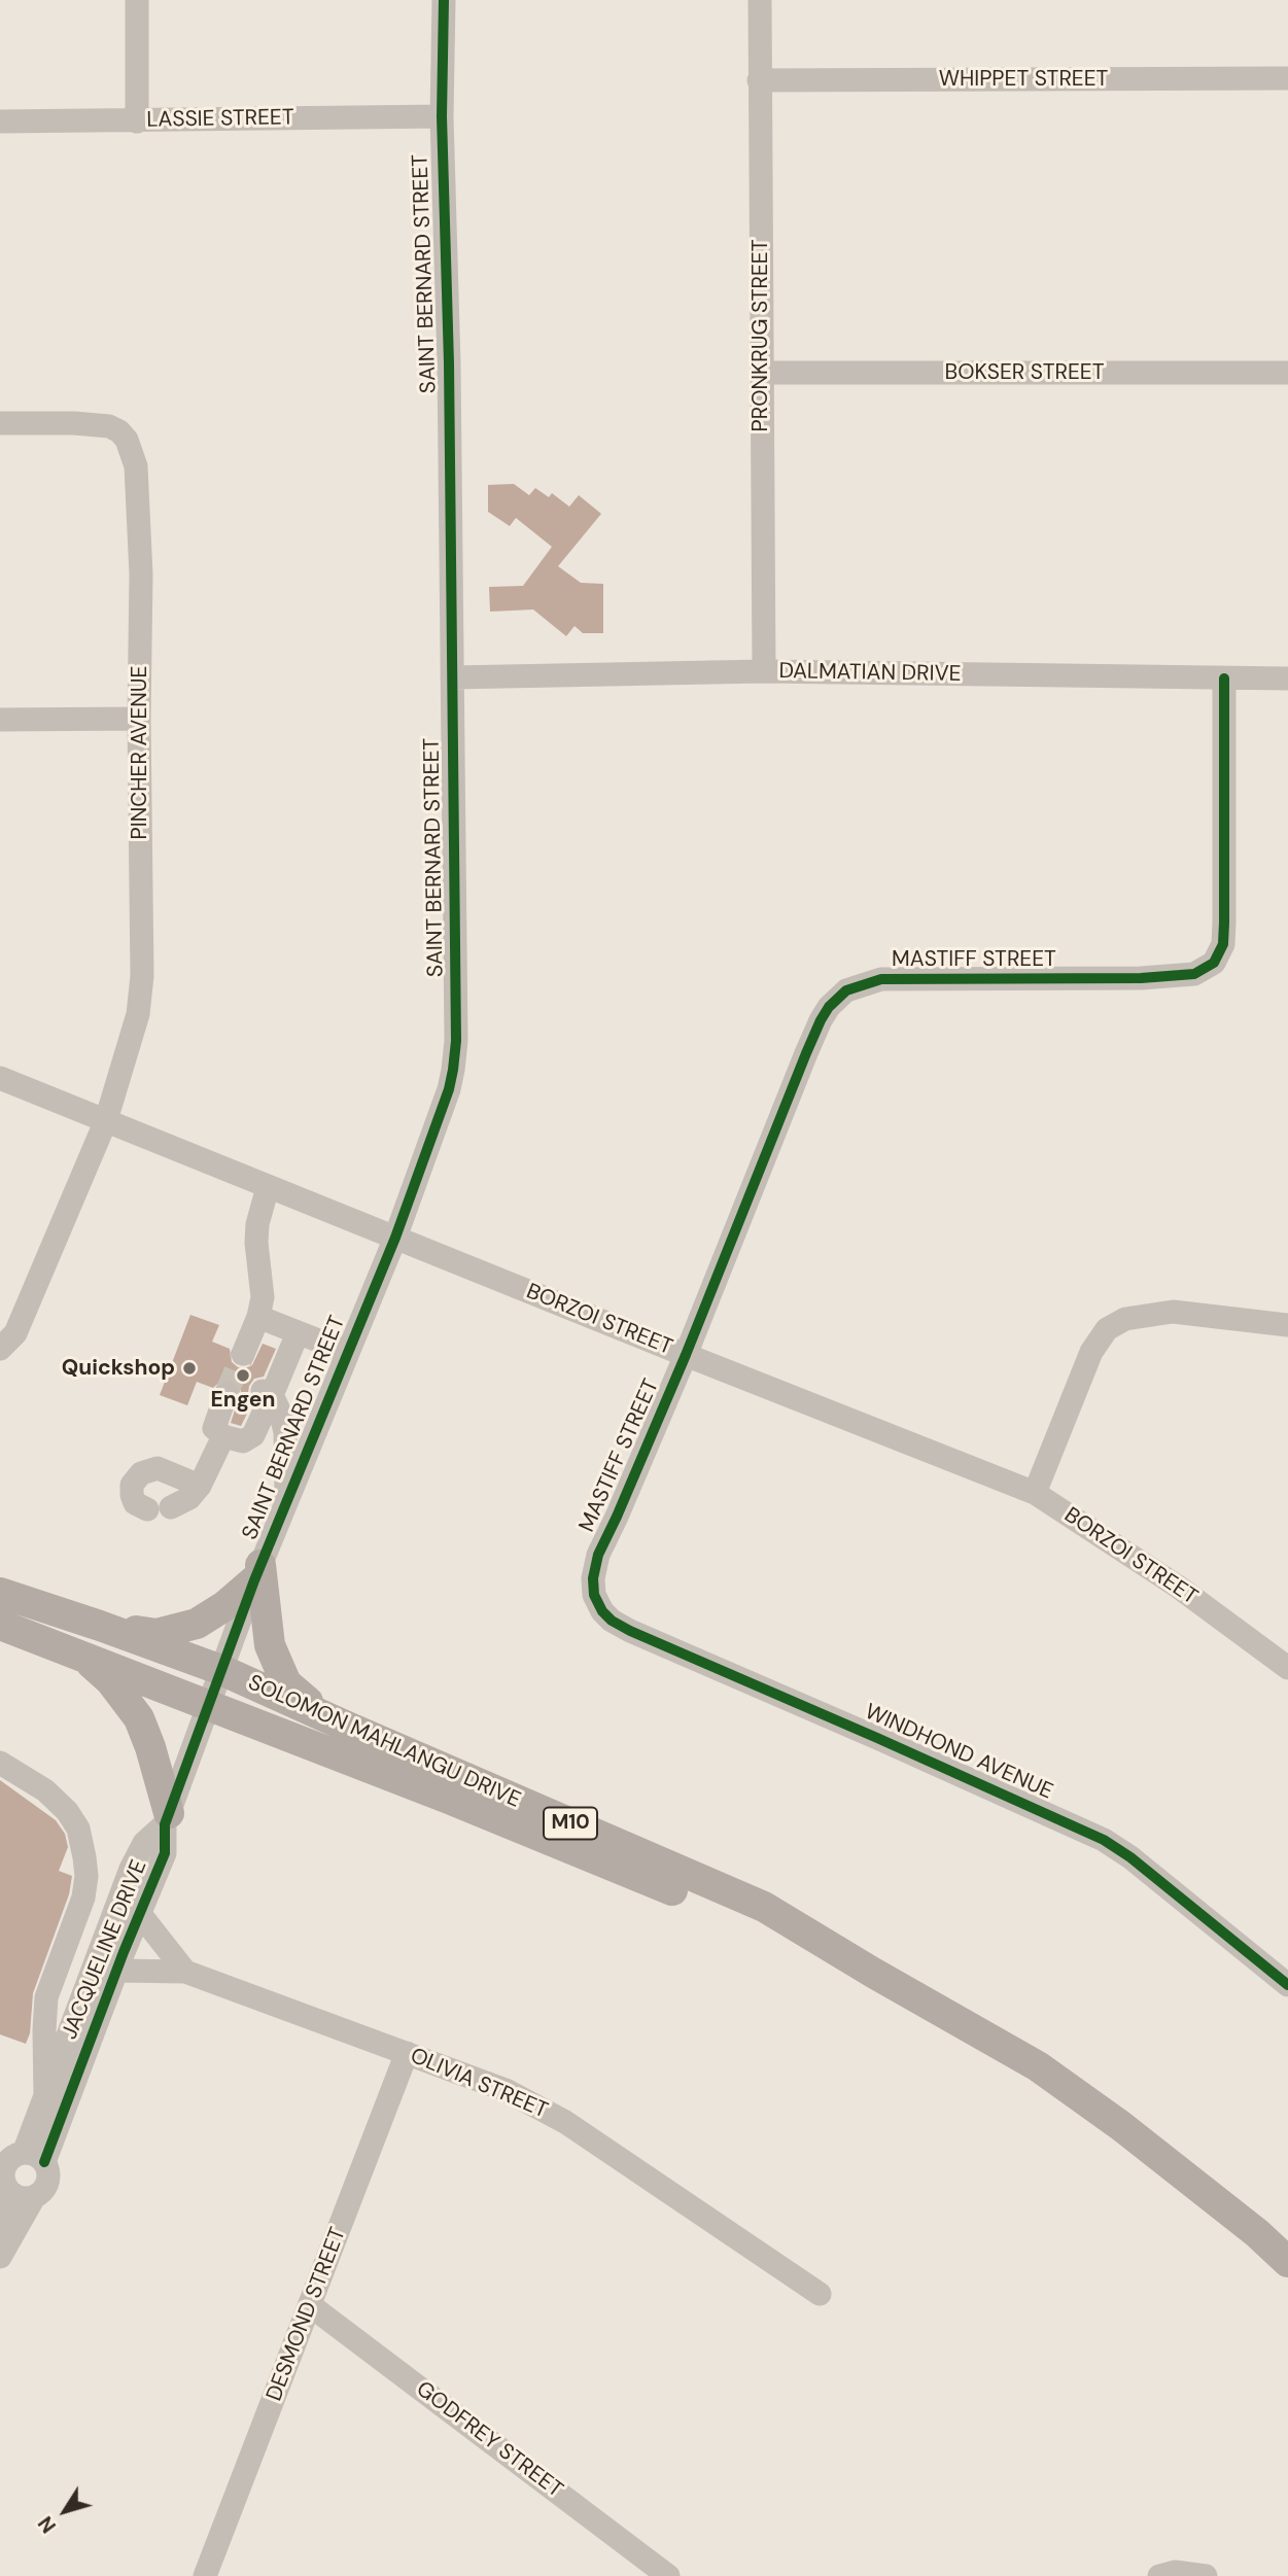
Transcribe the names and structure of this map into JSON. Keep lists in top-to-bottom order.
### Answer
{
  "streets": {
    "main road": ["SOLOMON MAHLANGU DRIVE", "M10"],
    "street": [
      "WHIPPET STREET",
      "LASSIE STREET",
      "SAINT BERNARD STREET",
      "PRONKRUG STREET",
      "BOKSER STREET",
      "DALMATIAN DRIVE",
      "PINCHER AVENUE",
      "MASTIFF STREET",
      "BORZOI STREET",
      "WINDHOND AVENUE",
      "JACQUELINE DRIVE",
      "OLIVIA STREET",
      "DESMOND STREET",
      "GODFREY STREET"
    ]
  },
  "crossings": [
    ["WHIPPET STREET", "PRONKRUG STREET"],
    ["LASSIE STREET", "SAINT BERNARD STREET"],
    ["SAINT BERNARD STREET", "DALMATIAN DRIVE"],
    ["SAINT BERNARD STREET", "BORZOI STREET"],
    ["SAINT BERNARD STREET", "SOLOMON MAHLANGU DRIVE"],
    ["SAINT BERNARD STREET", "JACQUELINE DRIVE"],
    ["PRONKRUG STREET", "BOKSER STREET"],
    ["PRONKRUG STREET", "DALMATIAN DRIVE"],
    ["DALMATIAN DRIVE", "MASTIFF STREET"],
    ["PINCHER AVENUE", "BORZOI STREET"],
    ["MASTIFF STREET", "BORZOI STREET"],
    ["MASTIFF STREET", "WINDHOND AVENUE"],
    ["SOLOMON MAHLANGU DRIVE", "JACQUELINE DRIVE"],
    ["JACQUELINE DRIVE", "OLIVIA STREET"],
    ["OLIVIA STREET", "DESMOND STREET"],
    ["DESMOND STREET", "GODFREY STREET"]
  ],
  "places": ["Quickshop", "Engen"],
  "north": "bottom left"
}
